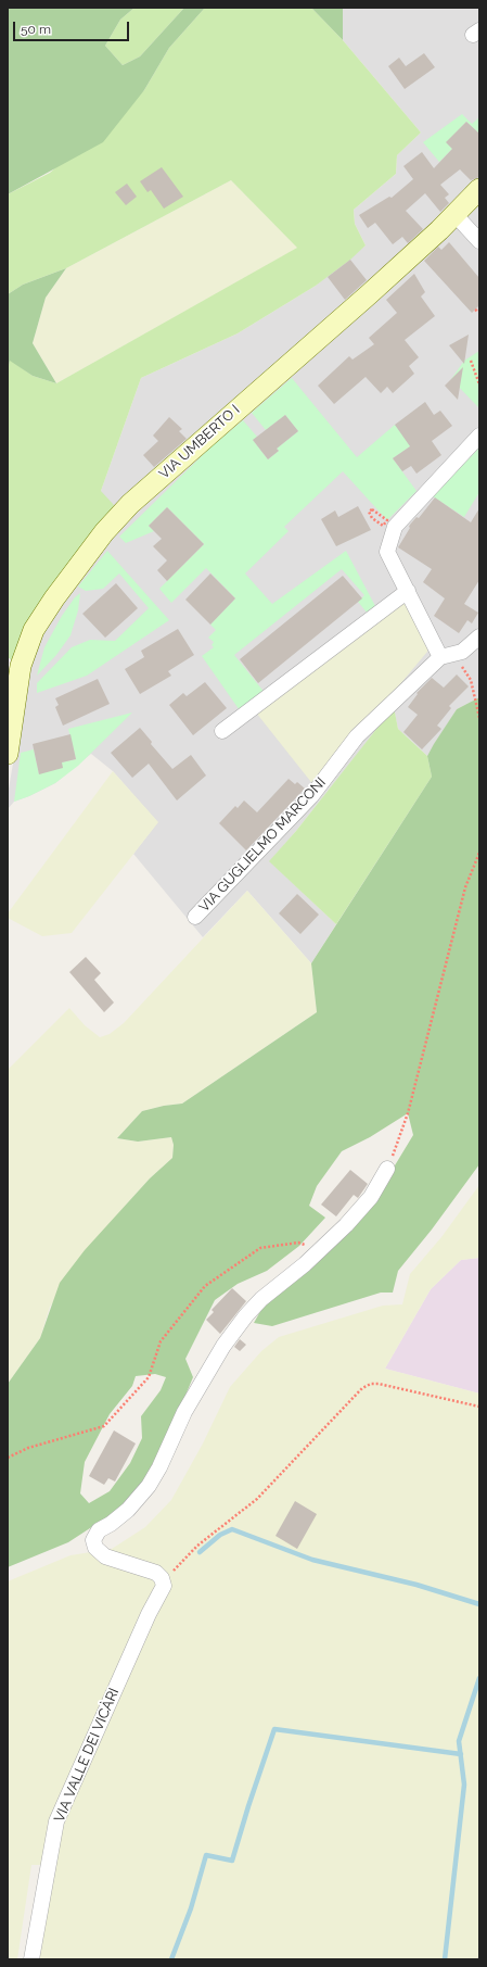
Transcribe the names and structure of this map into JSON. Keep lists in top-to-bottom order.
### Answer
{
  "streets": {
    "main road": ["VIA UMBERTO I"],
    "street": ["VIA GUGLIELMO MARCONI", "VIA VALLE DEI VICÀRI"]
  },
  "scale_bar": "50 m"
}
